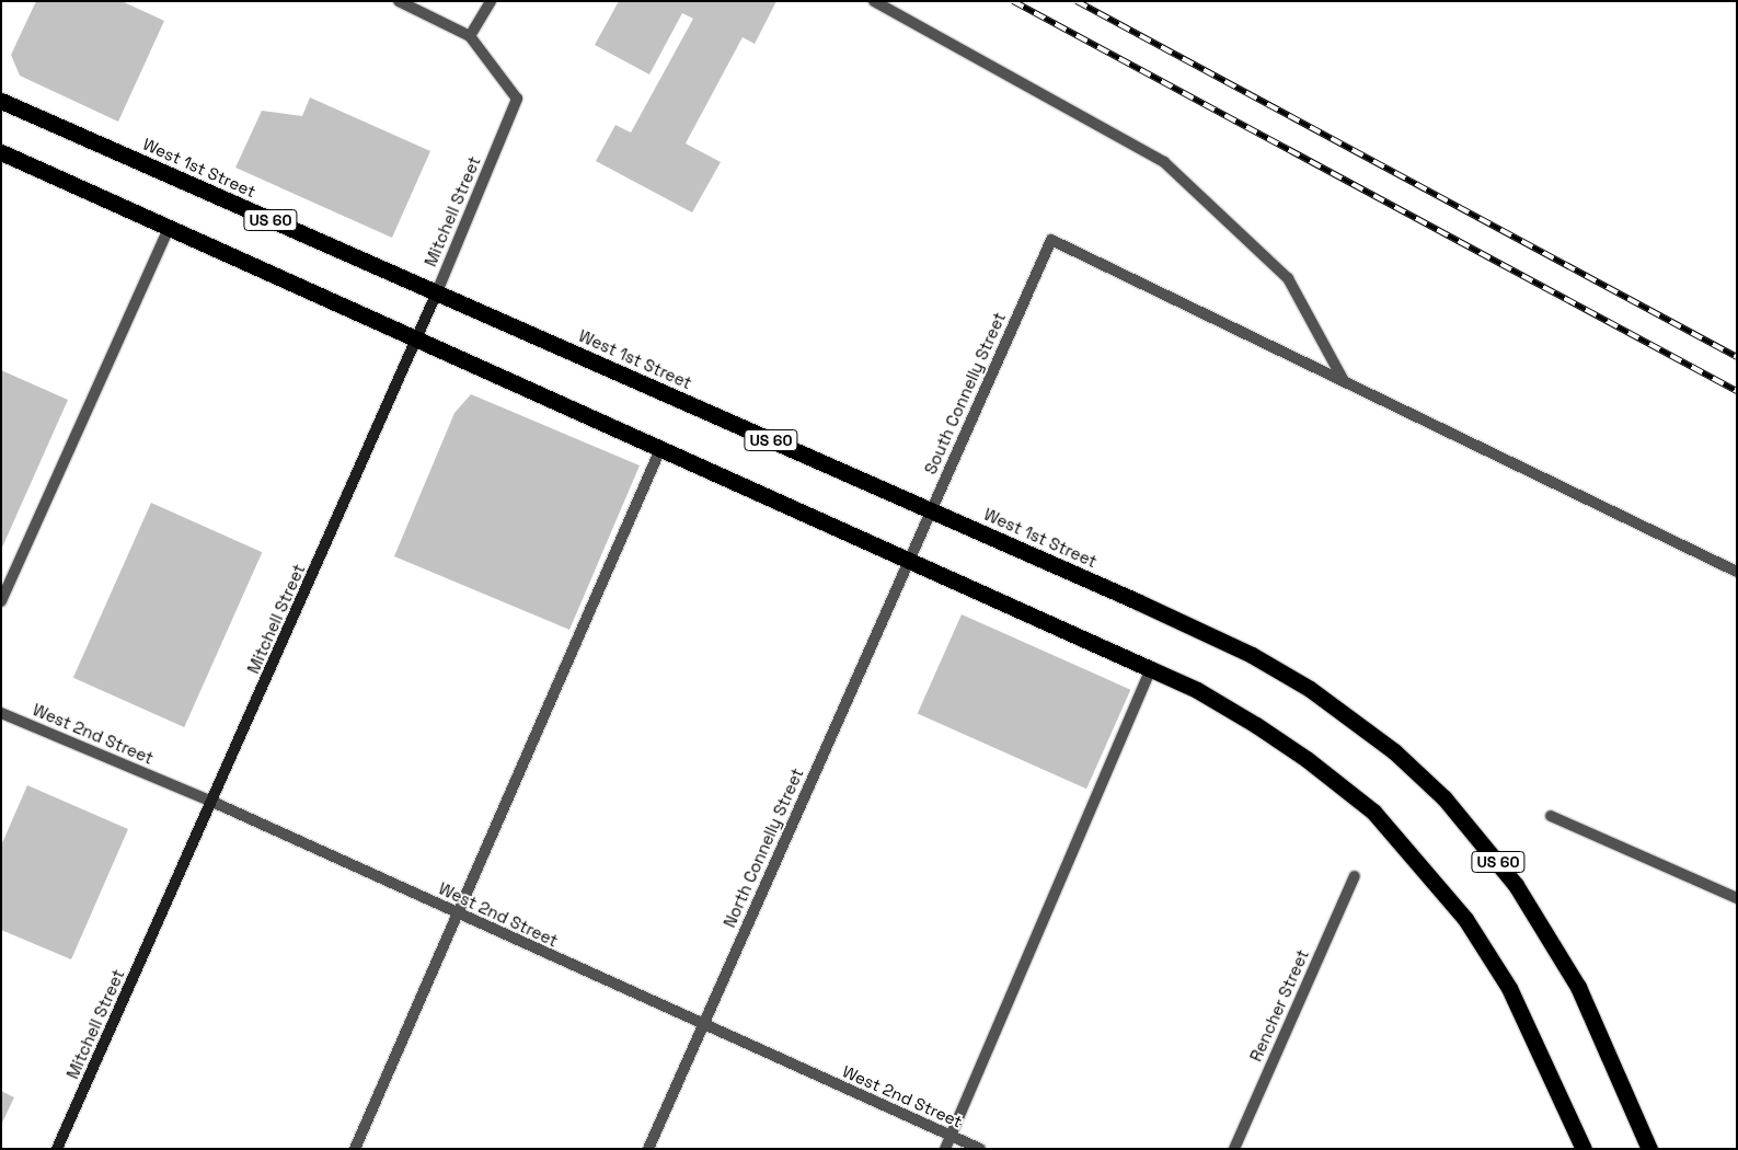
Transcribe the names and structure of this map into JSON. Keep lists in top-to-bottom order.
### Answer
{
  "streets": {
    "highway": ["West 1st Street", "US 60"],
    "street": [
      "Mitchell Street",
      "South Connelly Street",
      "West 2nd Street",
      "North Connelly Street",
      "Rencher Street"
    ]
  },
  "crossings": [
    ["West 1st Street", "Mitchell Street"],
    ["West 1st Street", "South Connelly Street"],
    ["Mitchell Street", "West 2nd Street"],
    ["South Connelly Street", "North Connelly Street"],
    ["West 2nd Street", "North Connelly Street"]
  ]
}
